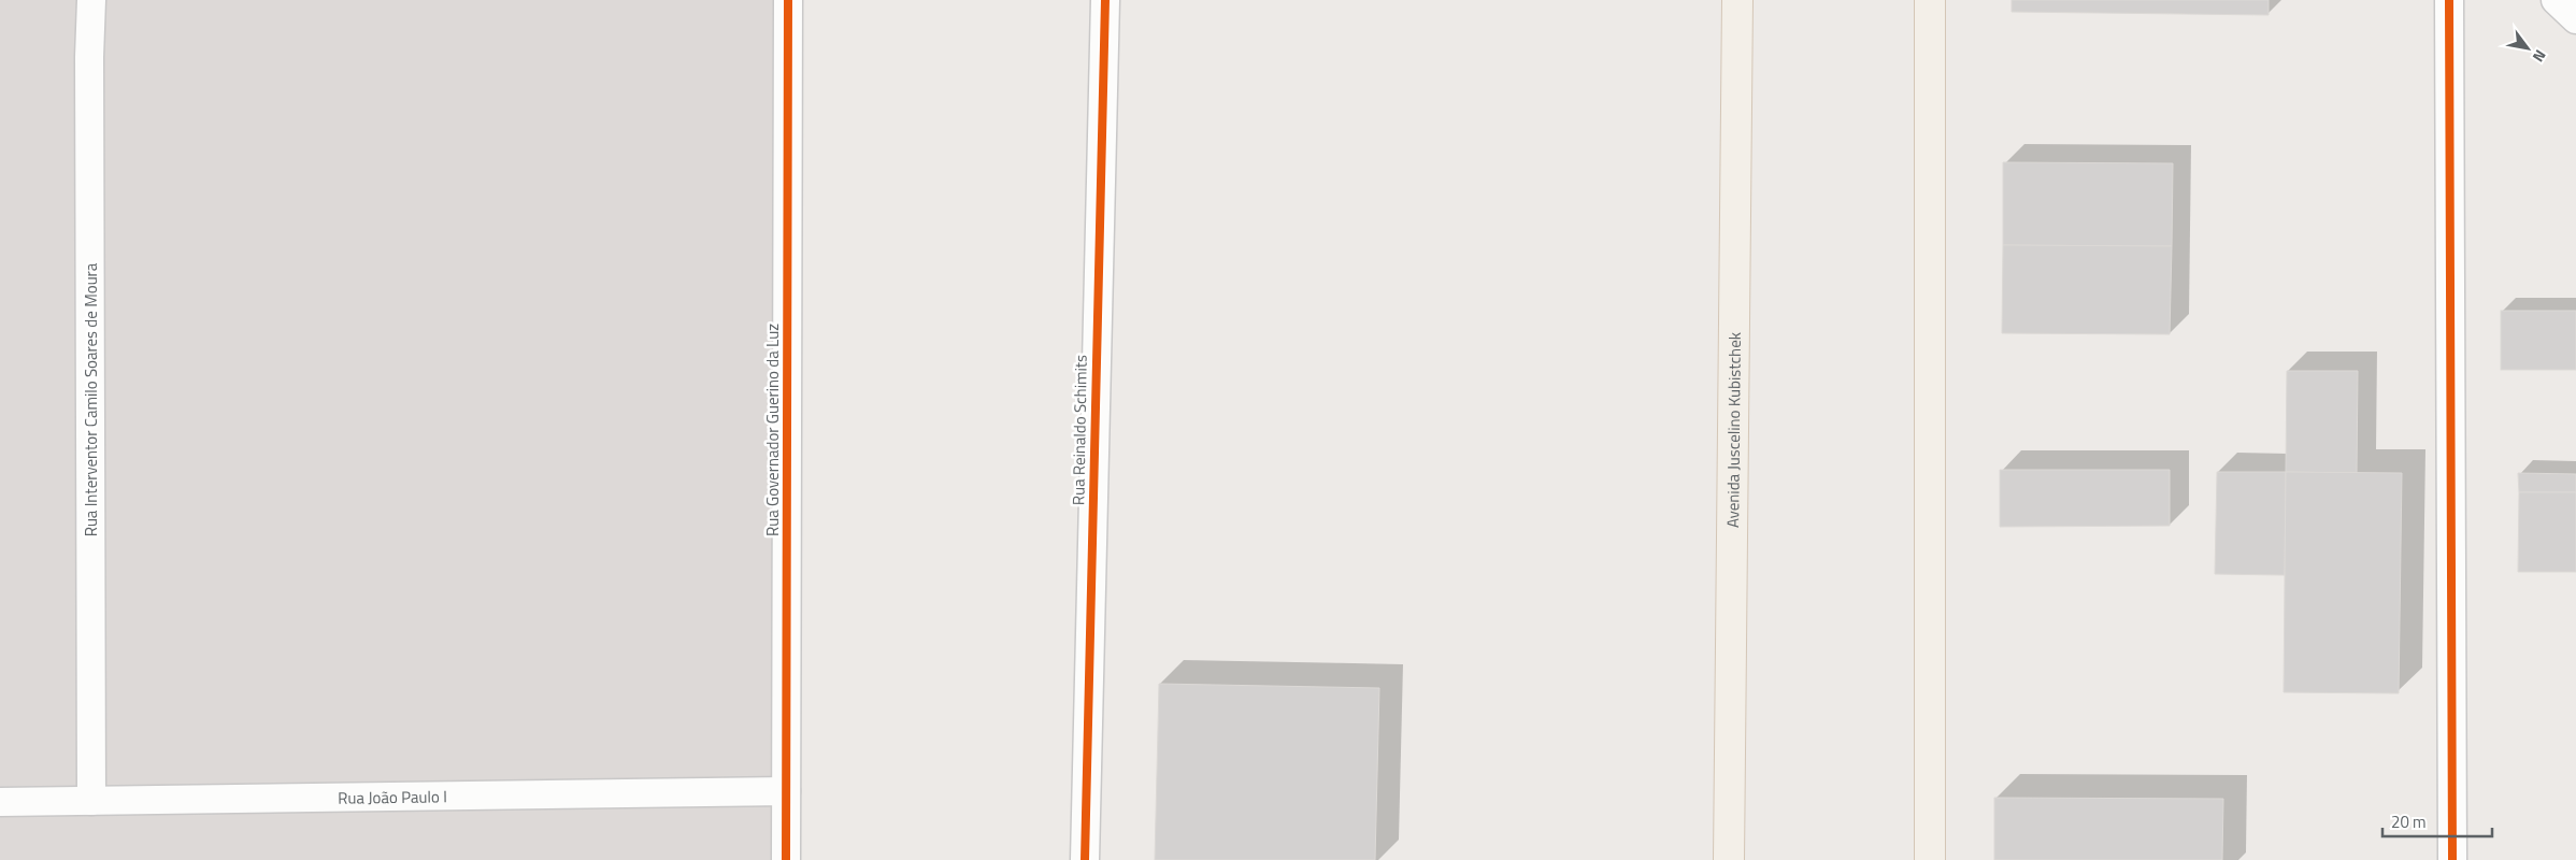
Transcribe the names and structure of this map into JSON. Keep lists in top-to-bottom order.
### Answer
{
  "streets": {
    "main road": ["Avenida Juscelino Kubistchek"],
    "street": [
      "Rua Interventor Camilo Soares de Moura",
      "Rua Governador Guerino da Luz",
      "Rua Reinaldo Schimits",
      "Rua João Paulo I"
    ]
  },
  "crossings": [
    ["Rua Interventor Camilo Soares de Moura", "Rua João Paulo I"],
    ["Rua Governador Guerino da Luz", "Rua João Paulo I"]
  ],
  "scale_bar": "20 m",
  "north": "bottom right"
}
